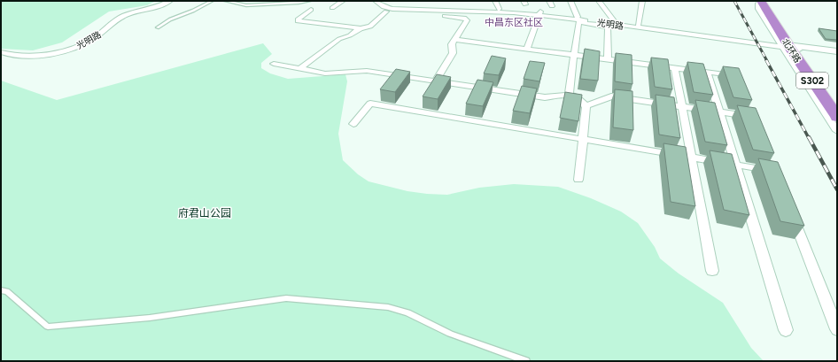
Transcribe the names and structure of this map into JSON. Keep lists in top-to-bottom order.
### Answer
{
  "streets": {
    "highway": ["北环路", "S302"],
    "street": ["光明路"]
  },
  "crossings": [
    ["光明路", "北环路"]
  ],
  "districts": ["中昌东区社区"],
  "parks": ["府君山公园"]
}
